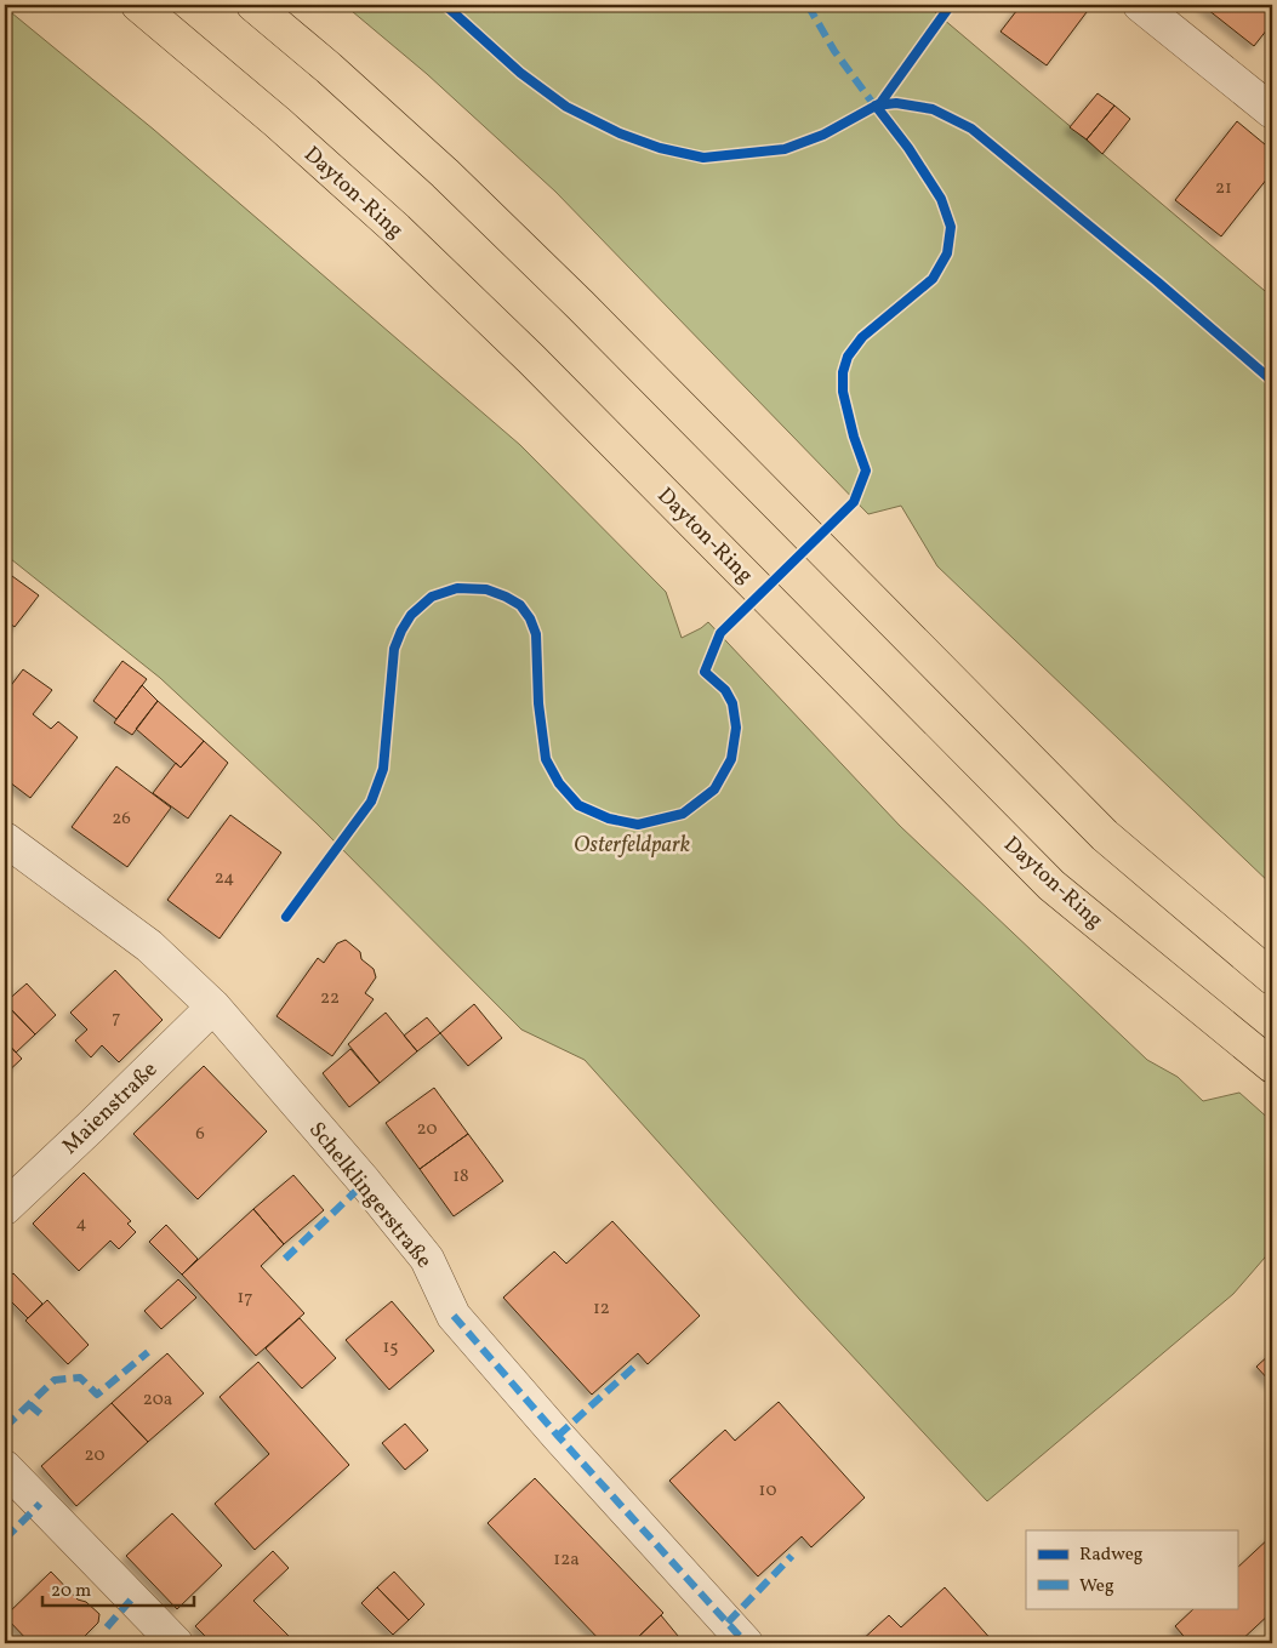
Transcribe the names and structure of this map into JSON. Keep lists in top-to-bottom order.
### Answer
{
  "streets": {
    "highway": ["Dayton-Ring"],
    "street": ["Maienstraße", "Schelklingerstraße"]
  },
  "crossings": [
    ["Maienstraße", "Schelklingerstraße"]
  ],
  "parks": ["Osterfeldpark"],
  "house_numbers": [
    "21",
    "26",
    "24",
    "22",
    "7",
    "20",
    "6",
    "18",
    "4",
    "17",
    "12",
    "15",
    "20a",
    "20",
    "10",
    "12a"
  ],
  "legend": ["Radweg", "Weg"],
  "scale_bar": "20 m"
}
